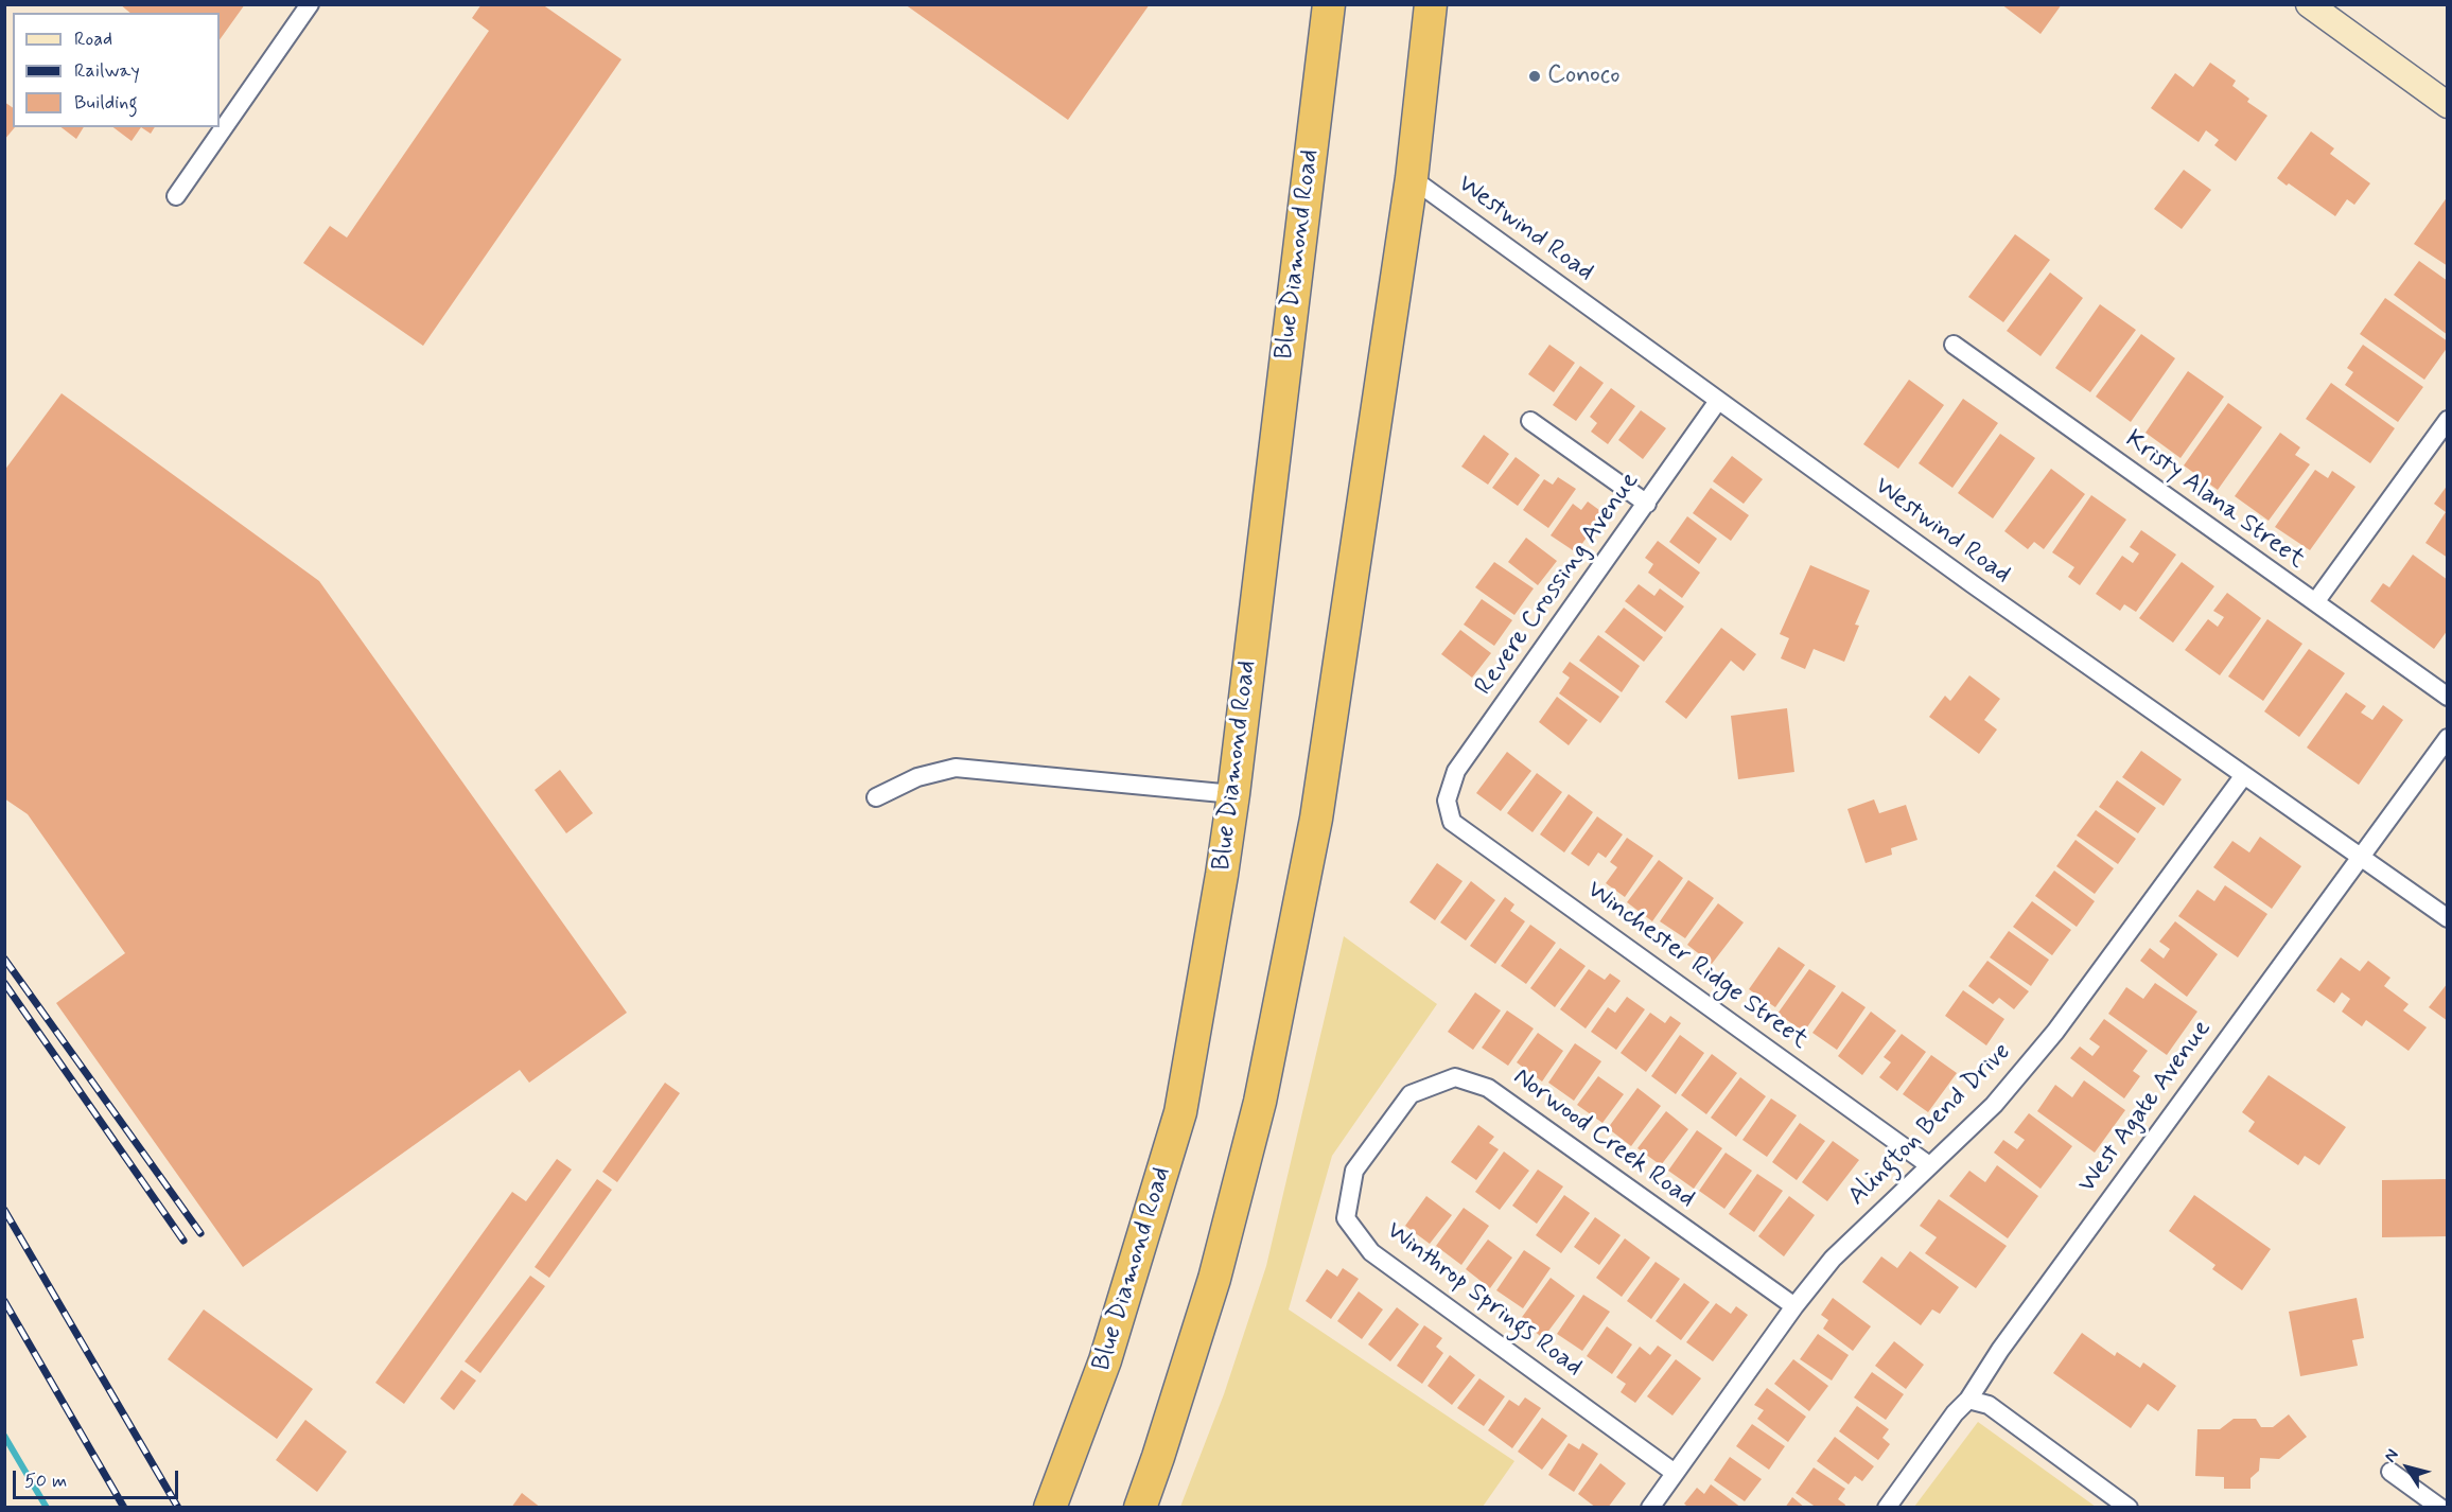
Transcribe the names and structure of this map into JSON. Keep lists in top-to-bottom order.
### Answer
{
  "streets": {
    "highway": ["Blue Diamond Road"],
    "street": [
      "Westwind Road",
      "Kristy Alana Street",
      "Revere Crossing Avenue",
      "Winchester Ridge Street",
      "West Agate Avenue",
      "Alington Bend Drive",
      "Norwood Creek Road",
      "Winthrop Springs Road"
    ]
  },
  "crossings": [
    ["Westwind Road", "Revere Crossing Avenue"],
    ["Westwind Road", "West Agate Avenue"],
    ["Westwind Road", "Alington Bend Drive"],
    ["Revere Crossing Avenue", "Winchester Ridge Street"],
    ["Winchester Ridge Street", "Alington Bend Drive"],
    ["Alington Bend Drive", "Norwood Creek Road"],
    ["Alington Bend Drive", "Winthrop Springs Road"],
    ["Norwood Creek Road", "Winthrop Springs Road"]
  ],
  "places": ["Conoco"],
  "legend": ["Road", "Railway", "Building"],
  "scale_bar": "50 m",
  "north": "top left"
}
